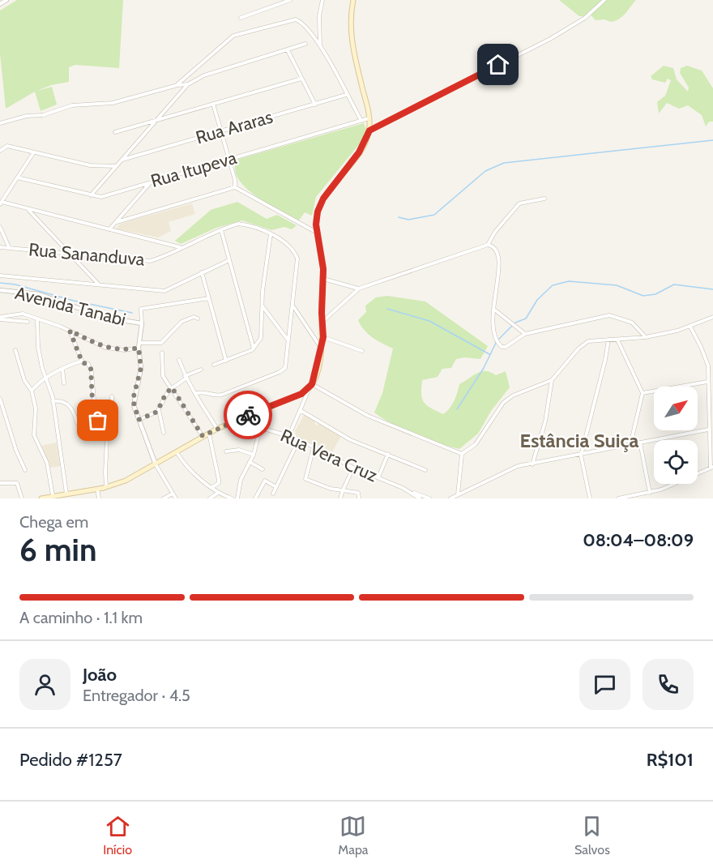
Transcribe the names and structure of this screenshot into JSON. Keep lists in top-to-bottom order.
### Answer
{
  "streets": {
    "street": [
      "Rua Araras",
      "Rua Itupeva",
      "Rua Sananduva",
      "Avenida Tanabi",
      "Rua Vera Cruz"
    ]
  },
  "districts": ["Estância Suiça"],
  "north": "top right",
  "page": {
    "heading": ["6 min", "Chega em", "08:04–08:09"],
    "panel": [
      "João",
      "Entregador · 4.5",
      "Pedido #1257",
      "R$101"
    ],
    "bar": "A caminho · 1.1 km",
    "tabs": ["Início", "Mapa", "Salvos"]
  }
}
